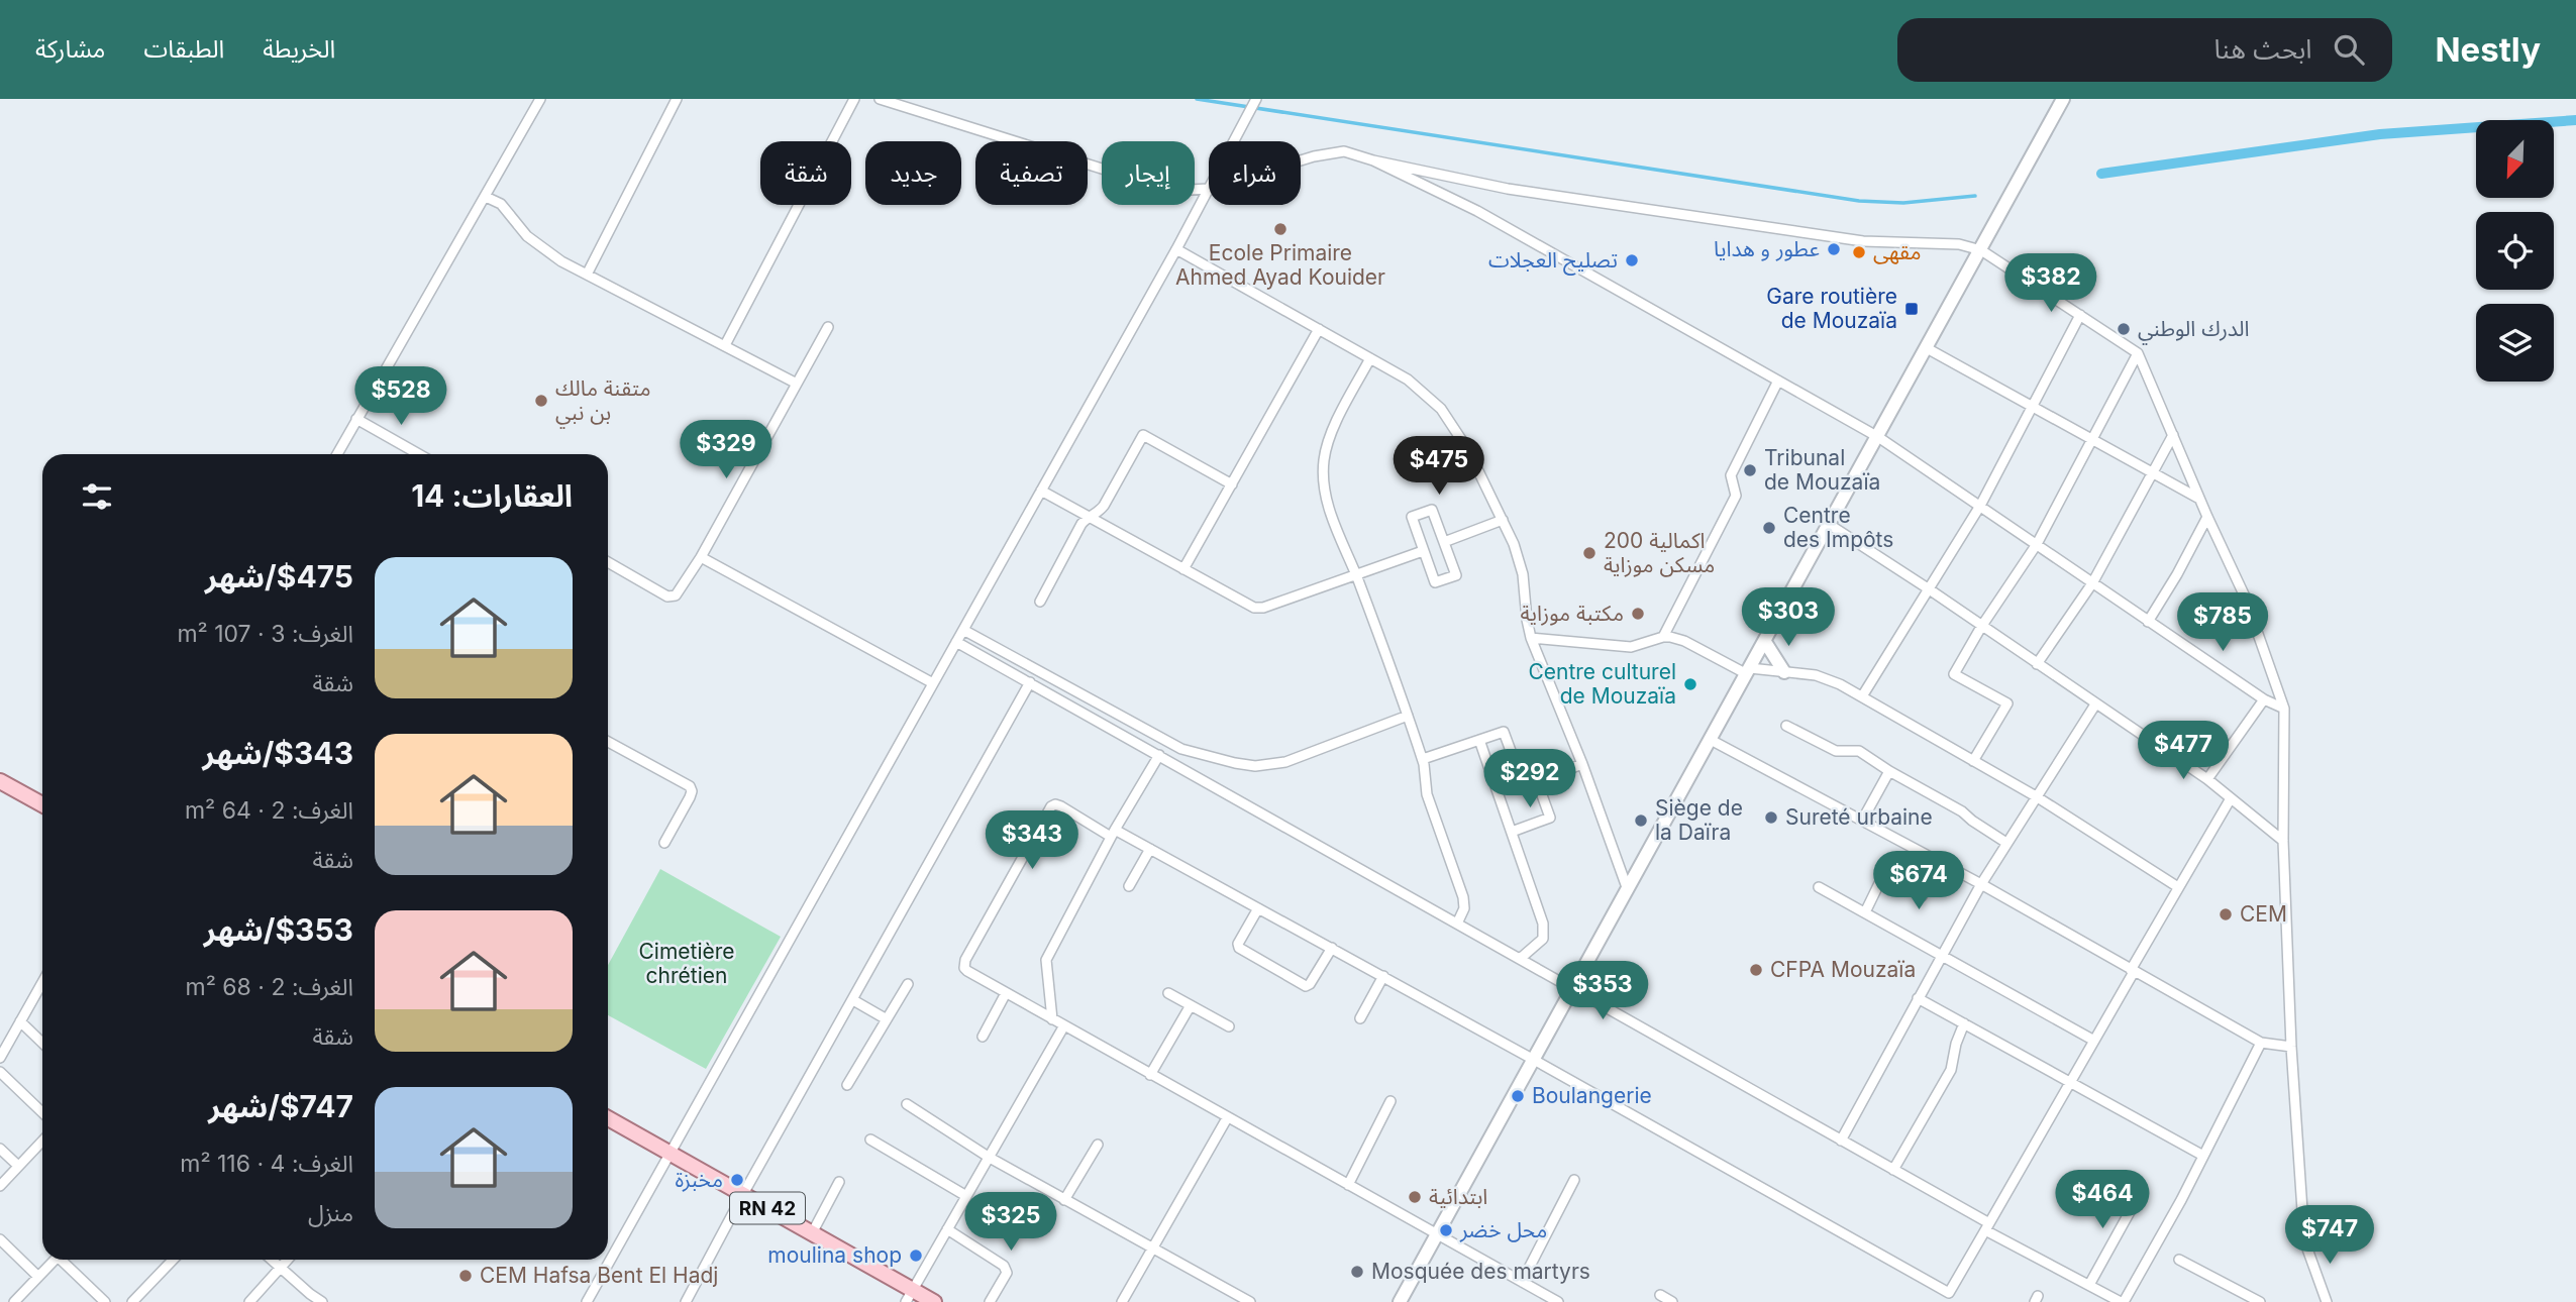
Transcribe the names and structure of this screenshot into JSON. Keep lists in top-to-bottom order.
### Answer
{
  "streets": {
    "main road": ["RN 42"]
  },
  "parks": ["Cimetière chrétien"],
  "places": {
    "other": [
      "Ecole Primaire Ahmed Ayad Kouider",
      "عطور و هدايا",
      "مقهى",
      "تصليح العجلات",
      "الدرك الوطني",
      "متقنة مالك بن نبي",
      "Tribunal de Mouzaïa",
      "Centre des Impôts",
      "اكمالية 200 مسكن موزاية",
      "مكتبة موزاية",
      "Centre culturel de Mouzaïa",
      "Sureté urbaine",
      "Siège de la Daïra",
      "CEM",
      "CFPA Mouzaïa",
      "Boulangerie",
      "مخبزة",
      "ابتدائية",
      "محل خضر",
      "moulina shop",
      "Mosquée des martyrs",
      "CEM Hafsa Bent El Hadj"
    ],
    "transit": ["Gare routière de Mouzaïa"]
  },
  "north": "bottom left",
  "page": {
    "header": "Nestly",
    "search": "ابحث هنا",
    "nav": ["الخريطة", "الطبقات", "مشاركة"],
    "chip": [
      "شراء",
      "إيجار",
      "تصفية",
      "جديد",
      "شقة"
    ],
    "price": [
      "$382",
      "$528",
      "$329",
      "$475",
      "$303",
      "$785",
      "$477",
      "$292",
      "$343",
      "$674",
      "$353",
      "$464",
      "$325",
      "$747"
    ],
    "heading": "العقارات: 14",
    "list": [
      {
        "name": "$475/شهر",
        "note": "الغرف: 3 · 107 m² · شقة"
      },
      {
        "name": "$343/شهر",
        "note": "الغرف: 2 · 64 m² · شقة"
      },
      {
        "name": "$353/شهر",
        "note": "الغرف: 2 · 68 m² · شقة"
      },
      {
        "name": "$747/شهر",
        "note": "الغرف: 4 · 116 m² · منزل"
      }
    ]
  }
}
